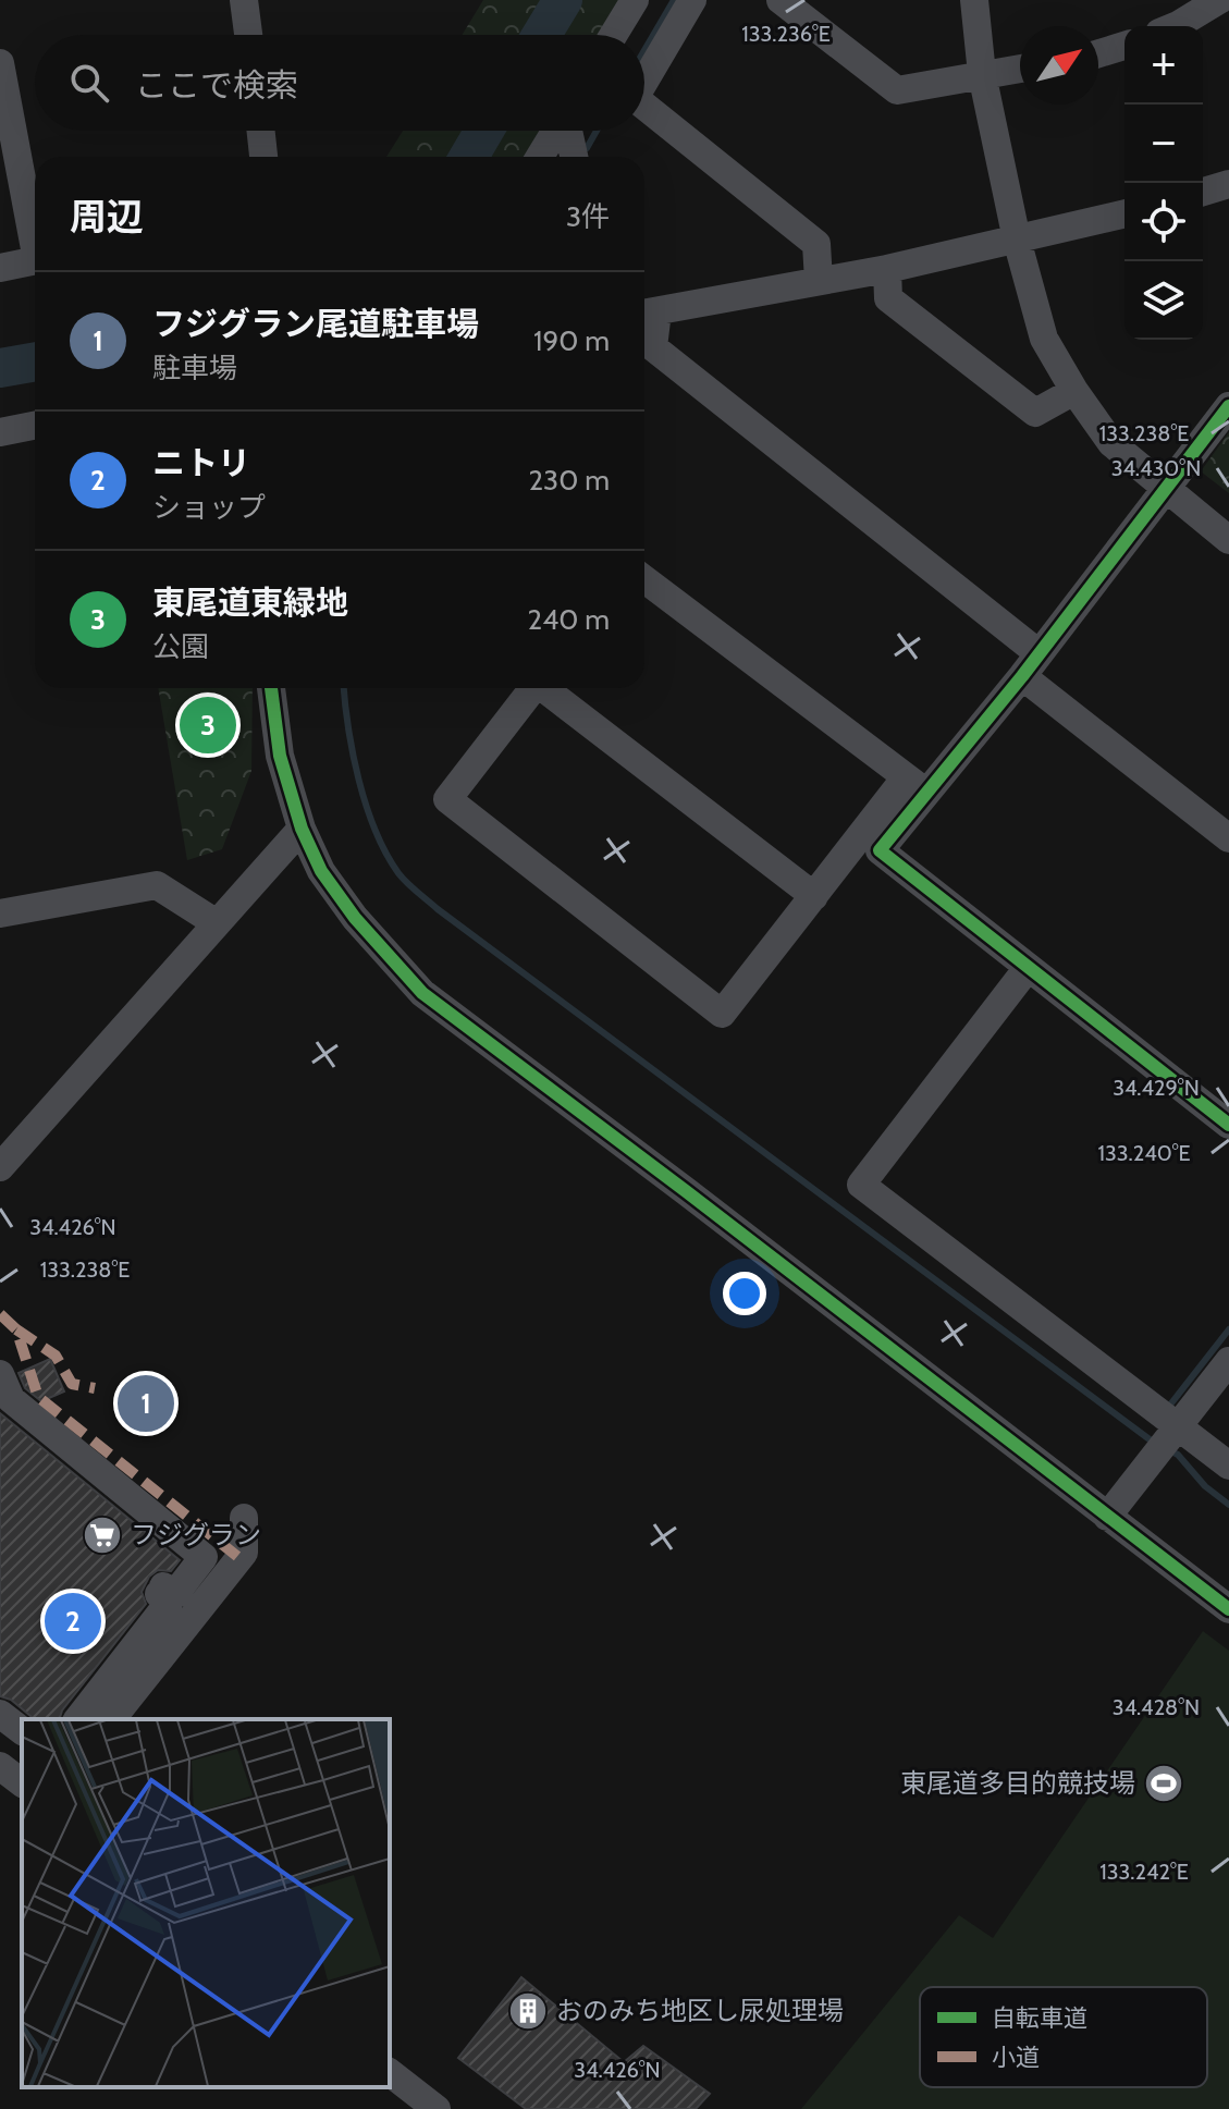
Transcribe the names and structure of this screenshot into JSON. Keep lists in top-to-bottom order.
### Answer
{
  "places": {
    "supermarket": ["フジグラン"],
    "sports": ["東尾道多目的競技場"],
    "building": ["おのみち地区し尿処理場"]
  },
  "legend": ["自転車道", "小道"],
  "north": "top right",
  "page": {
    "map_buttons": ["+", "−"],
    "search": "ここで検索",
    "heading": ["周辺", "3件"],
    "list": [
      {
        "mark": "1",
        "name": "フジグラン尾道駐車場",
        "note": "駐車場",
        "value": "190 m"
      },
      {
        "mark": "2",
        "name": "ニトリ",
        "note": "ショップ",
        "value": "230 m"
      },
      {
        "mark": "3",
        "name": "東尾道東緑地",
        "note": "公園",
        "value": "240 m"
      }
    ],
    "pins": ["3", "1", "2"]
  },
  "coordinates": [
    "133.236°E",
    "133.238°E",
    "34.430°N",
    "34.429°N",
    "133.240°E",
    "34.426°N",
    "34.428°N",
    "133.242°E"
  ]
}
